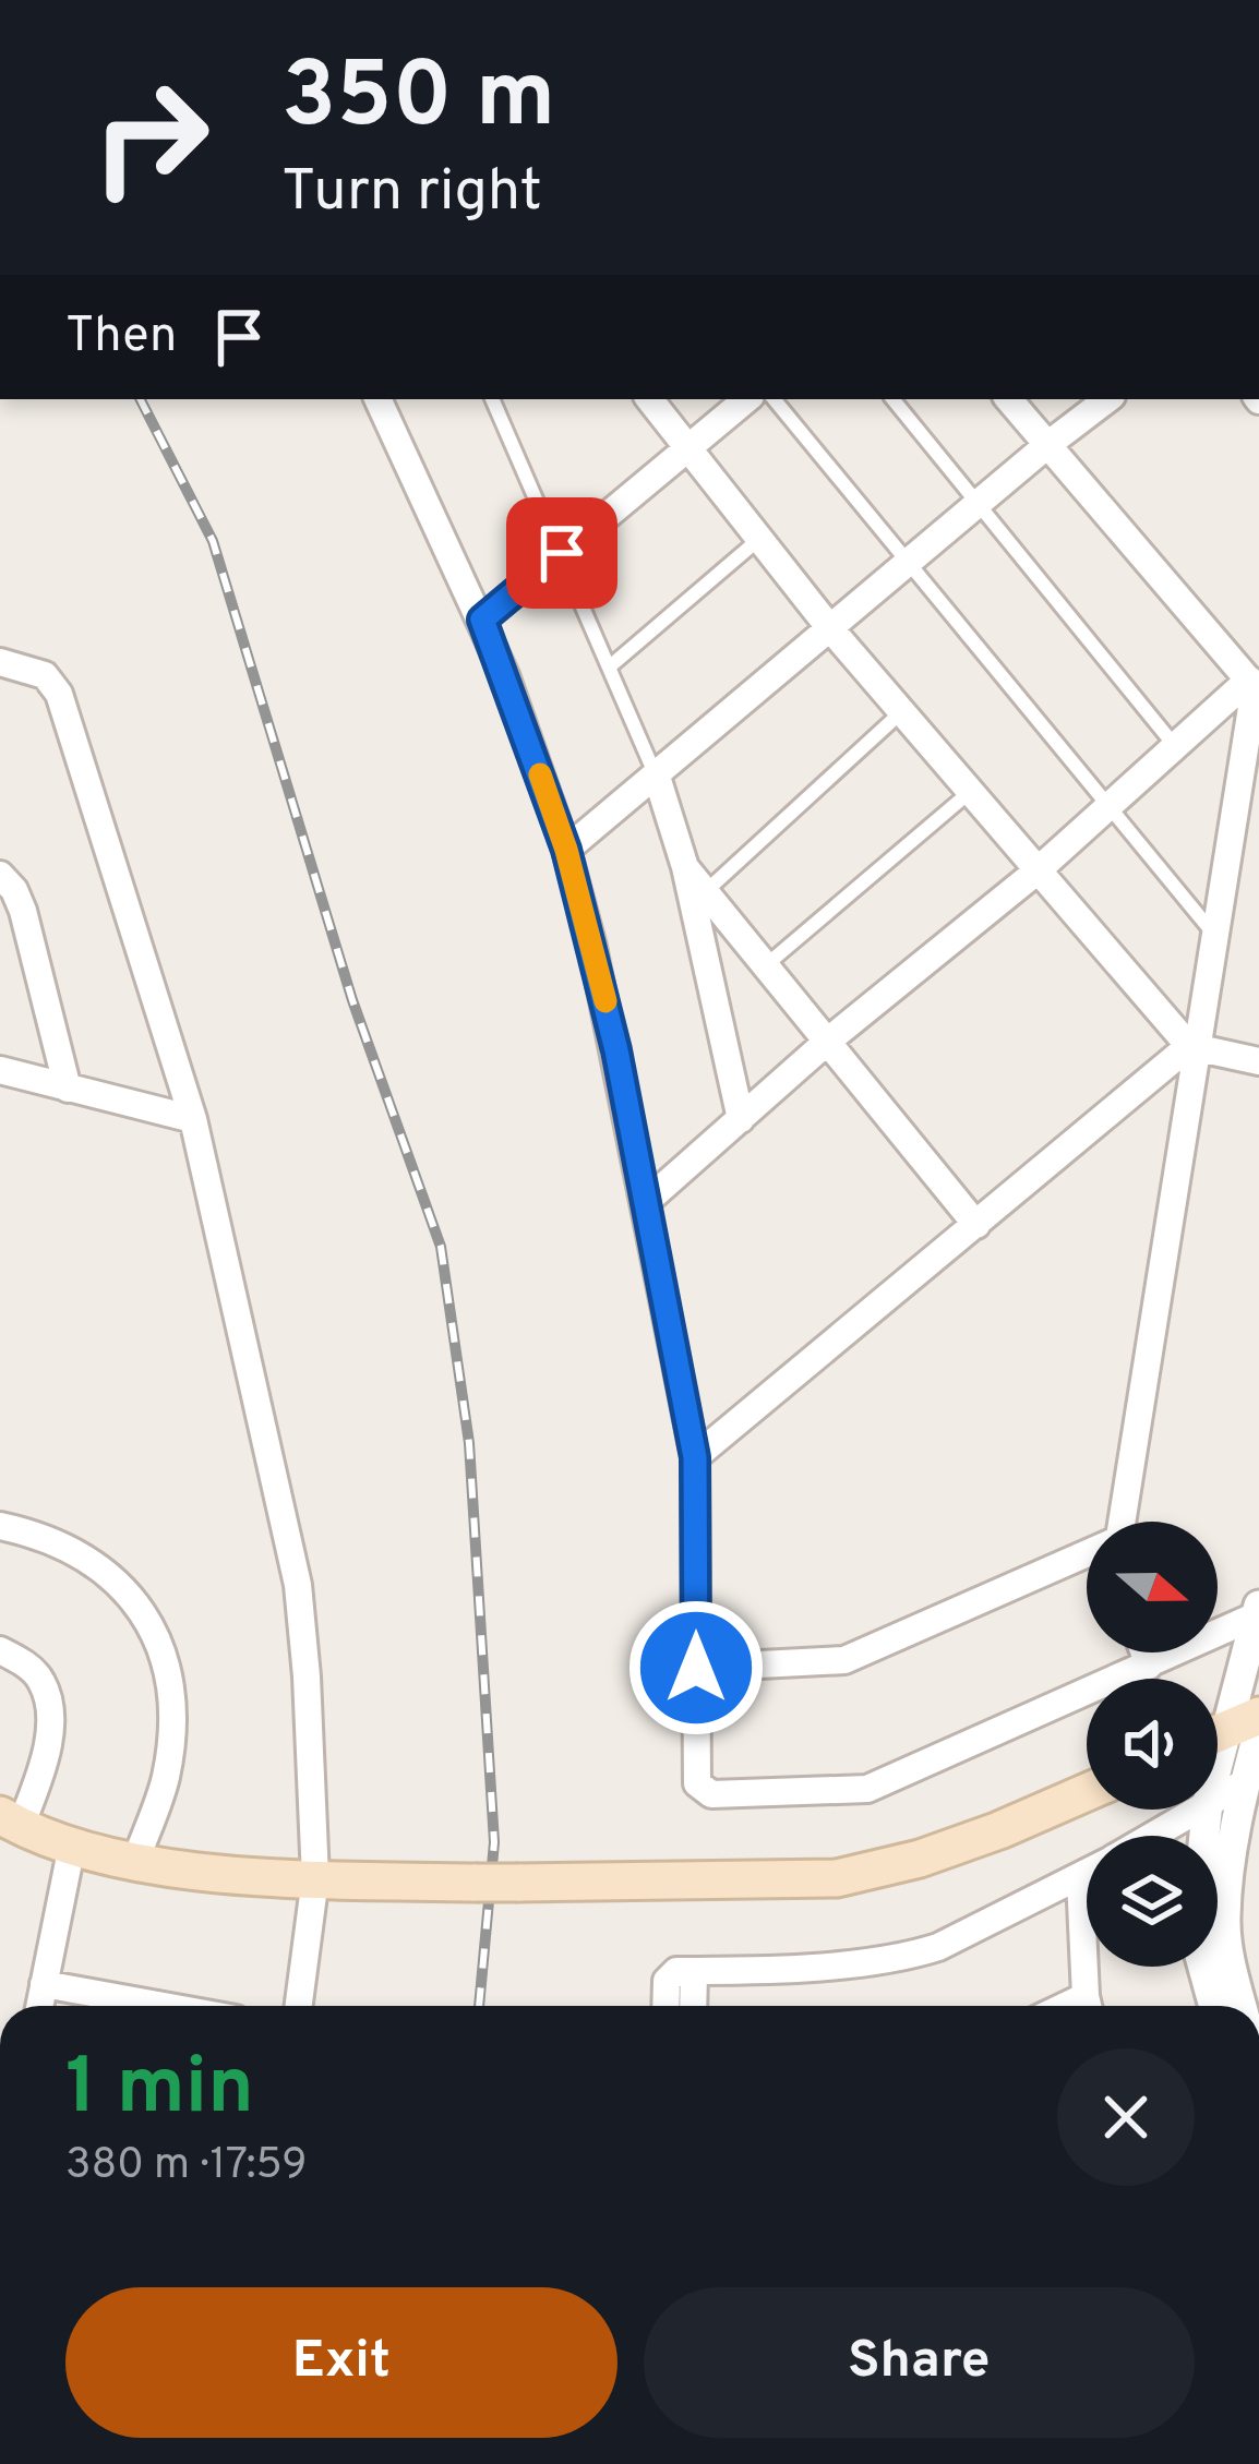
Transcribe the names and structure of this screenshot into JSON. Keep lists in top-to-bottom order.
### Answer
{
  "north": "right",
  "page": {
    "turn": ["350 m", "Turn right"],
    "then": "Then",
    "heading": ["1 min", "380 m · 17:59"],
    "buttons": ["Exit", "Share"]
  }
}
